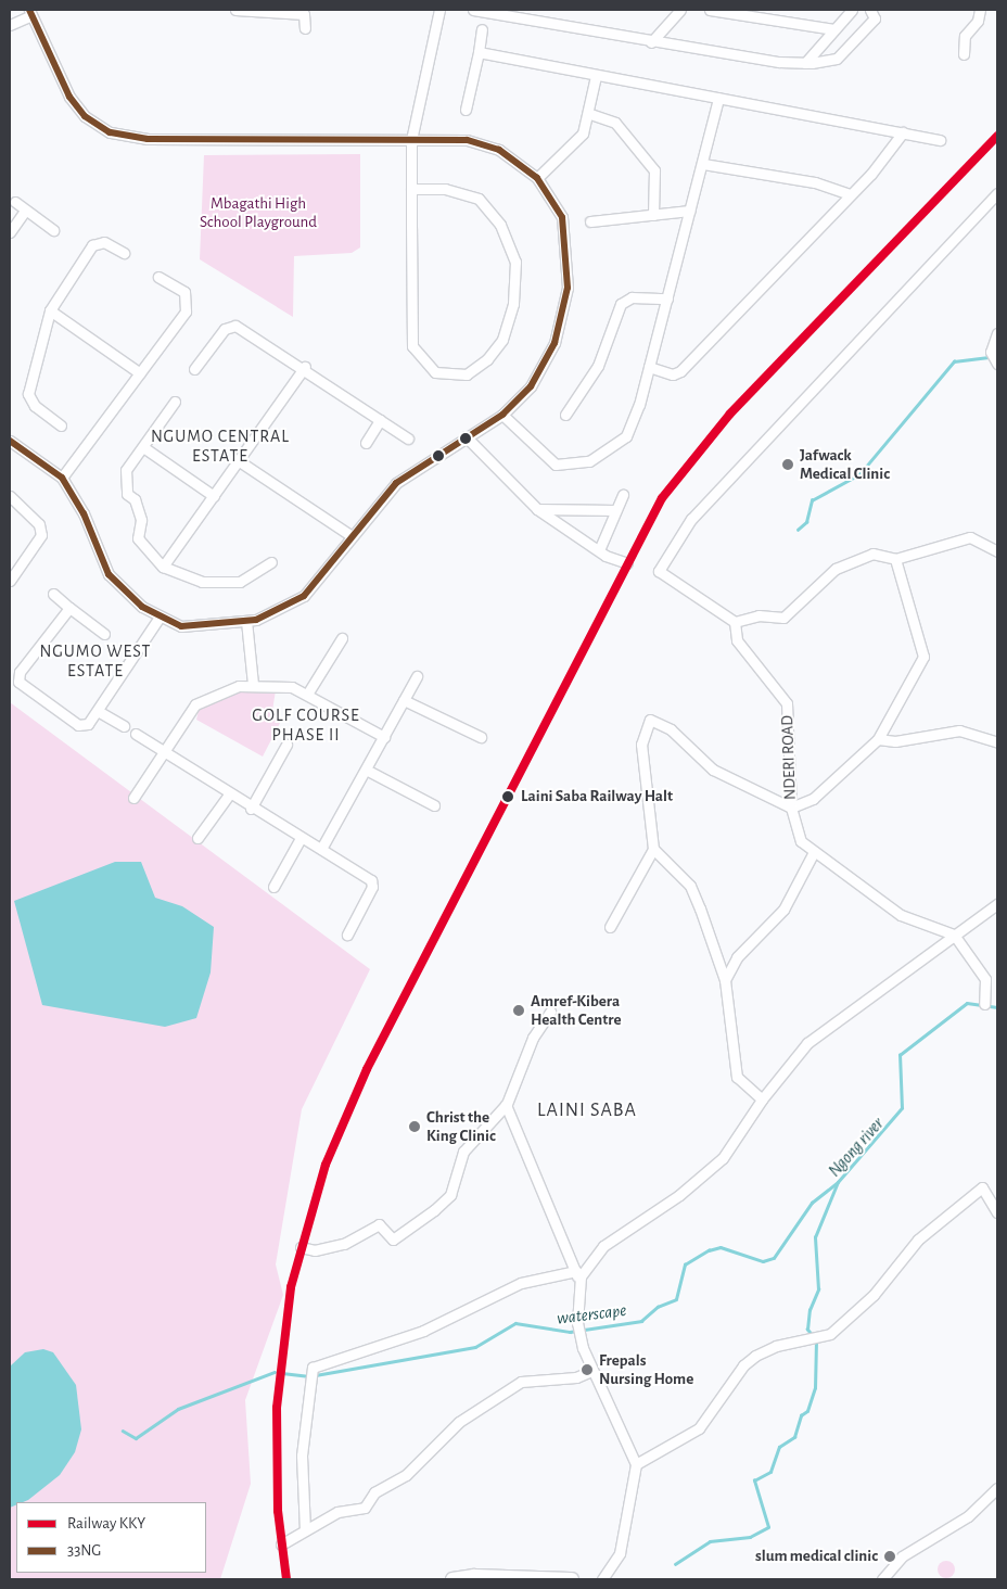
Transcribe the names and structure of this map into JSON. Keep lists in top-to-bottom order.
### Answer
{
  "streets": {
    "street": ["NDERI ROAD"]
  },
  "districts": [
    "NGUMO CENTRAL ESTATE",
    "NGUMO WEST ESTATE",
    "GOLF COURSE PHASE II",
    "LAINI SABA"
  ],
  "water": ["Ngong river", "waterscape"],
  "parks": ["Mbagathi High School Playground"],
  "places": [
    "Jafwack Medical Clinic",
    "Laini Saba Railway Halt",
    "Amref-Kibera Health Centre",
    "Christ the King Clinic",
    "Frepals Nursing Home",
    "slum medical clinic"
  ],
  "lines": ["transit line 33NG", "rail line KKY"],
  "legend": ["Railway KKY", "33NG"]
}
